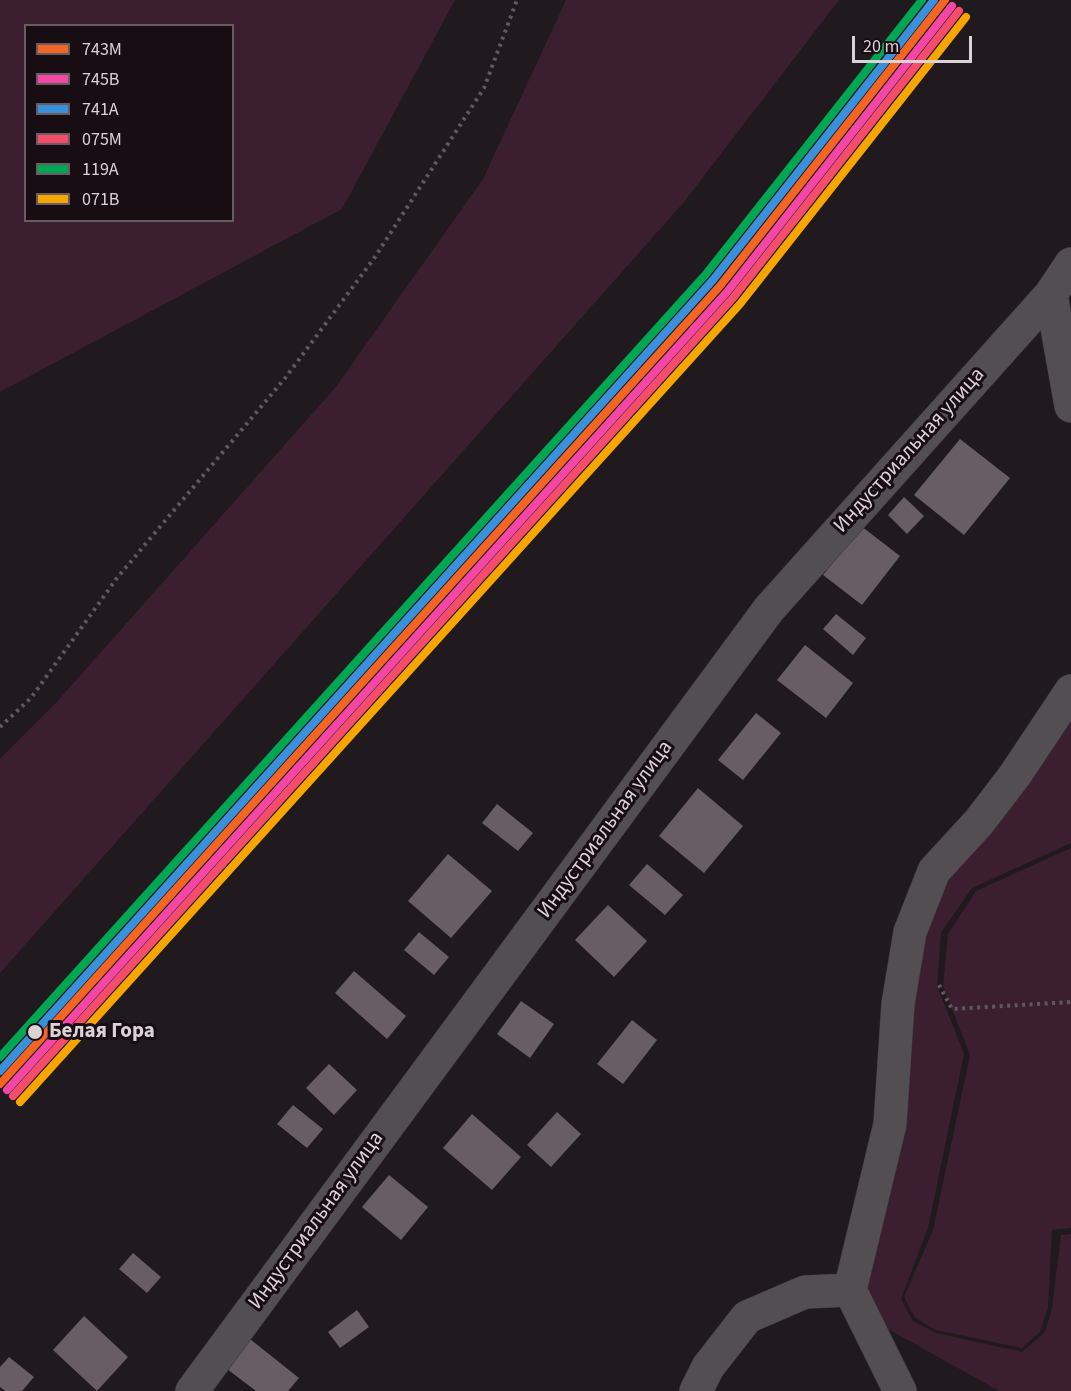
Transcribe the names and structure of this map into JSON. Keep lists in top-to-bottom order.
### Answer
{
  "streets": {
    "street": ["Индустриальная улица"]
  },
  "places": ["Белая Гора"],
  "lines": [
    "transit line 743М",
    "transit line 741А",
    "transit line 119А",
    "transit line 745В",
    "transit line 075М",
    "transit line 071В"
  ],
  "legend": [
    "743М",
    "745В",
    "741А",
    "075М",
    "119А",
    "071В"
  ],
  "scale_bar": "20 m"
}
